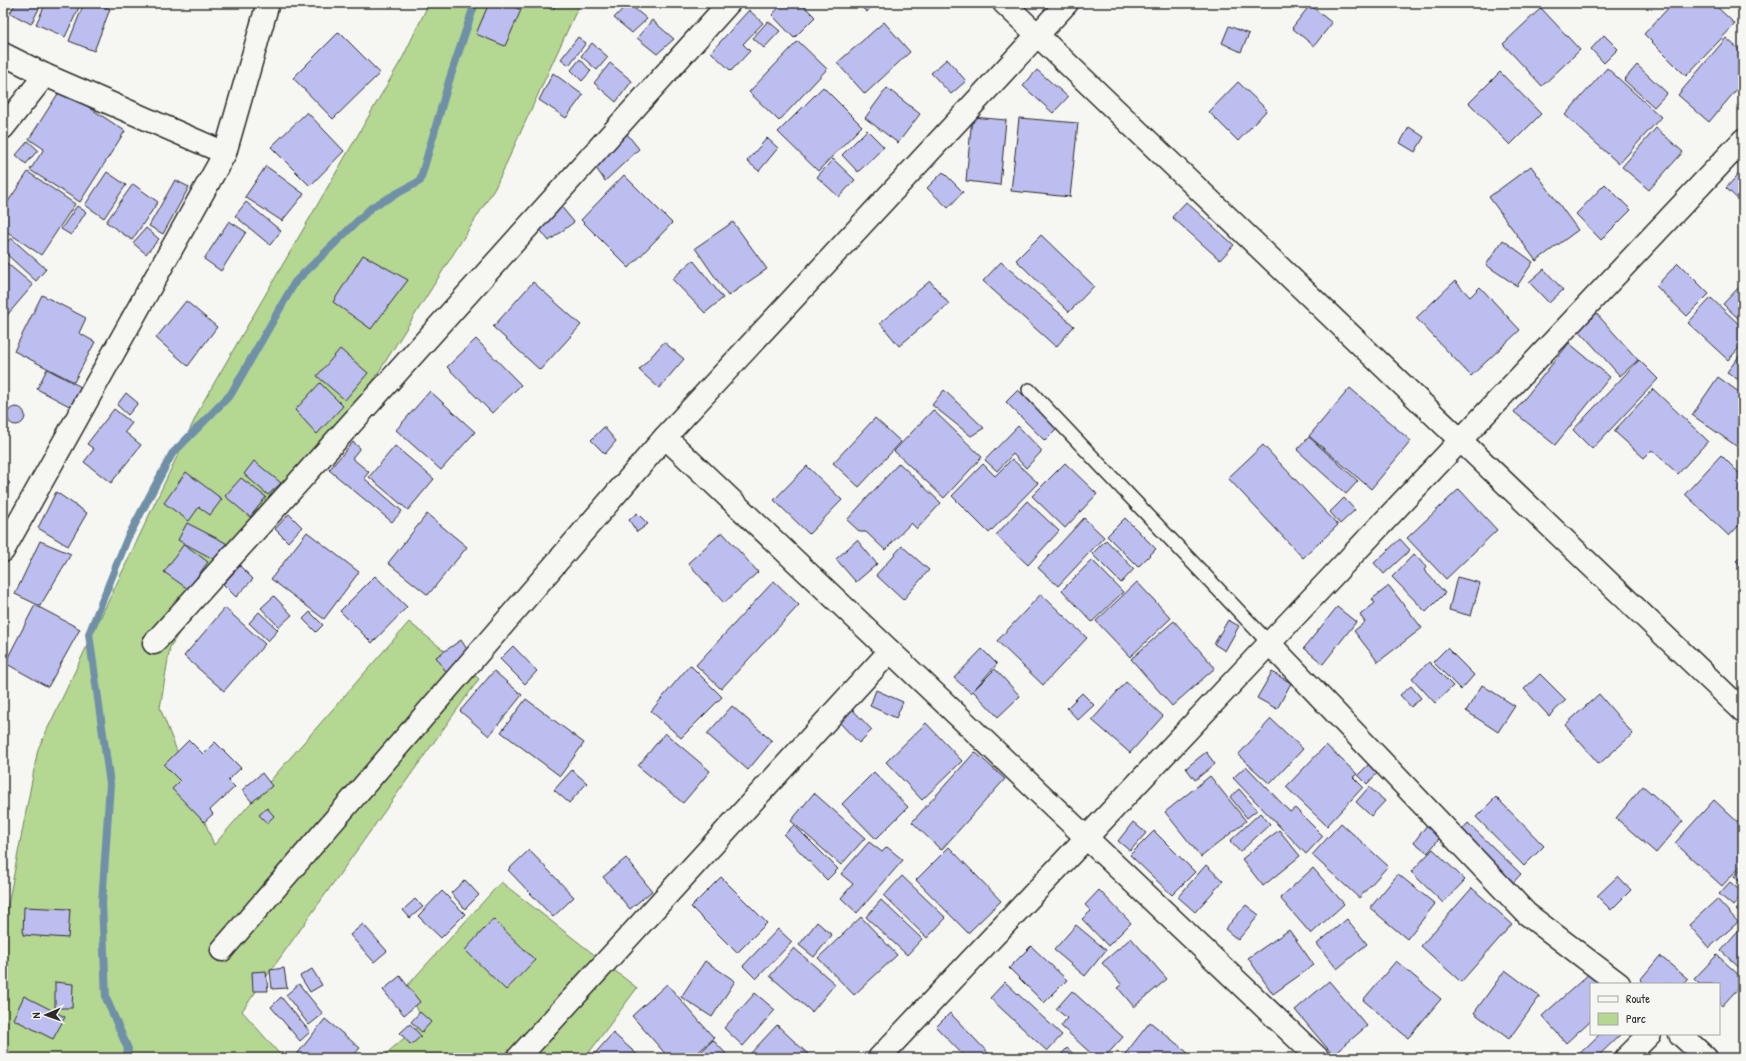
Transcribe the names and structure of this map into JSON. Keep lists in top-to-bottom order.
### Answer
{
  "legend": ["Route", "Parc"],
  "north": "left"
}
